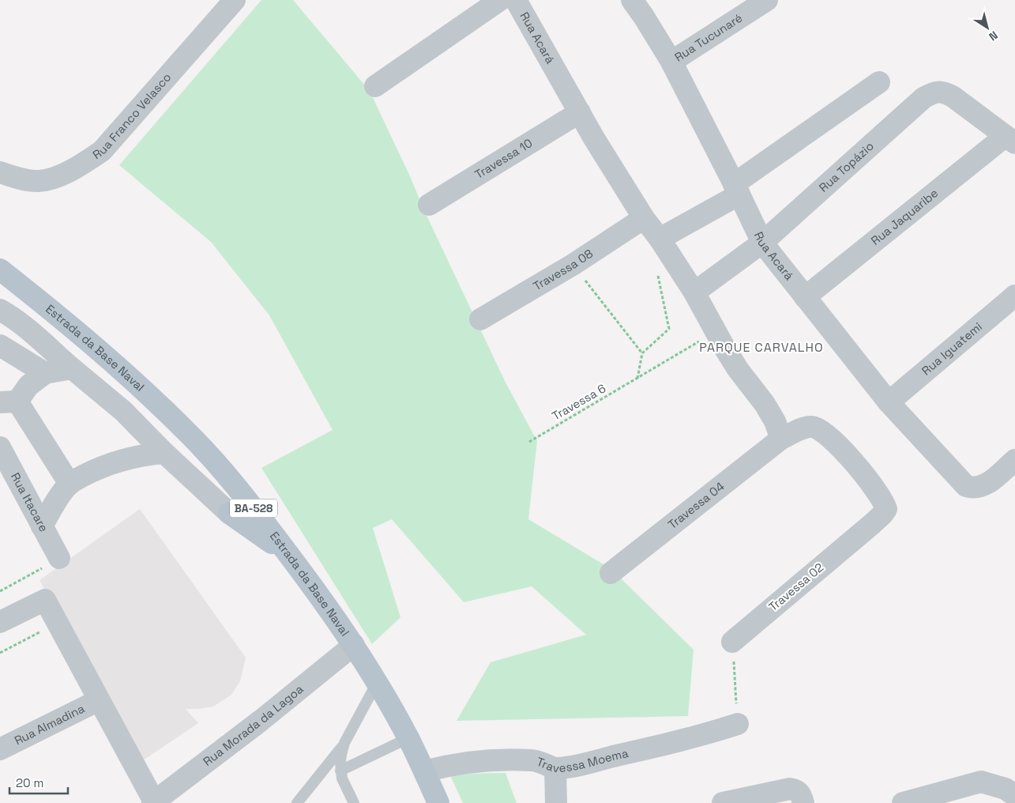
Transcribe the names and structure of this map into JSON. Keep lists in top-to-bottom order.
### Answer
{
  "streets": {
    "main road": ["Estrada da Base Naval", "BA-528"],
    "street": [
      "Rua Tucunaré",
      "Rua Acará",
      "Rua Franco Velasco",
      "Travessa 10",
      "Rua Topázio",
      "Rua Jaquaribe",
      "Travessa 08",
      "Rua Iguatemi",
      "Rua Itacare",
      "Travessa 04",
      "Travessa 02",
      "Rua Almadina",
      "Rua Morada da Lagoa",
      "Travessa Moema"
    ],
    "path": ["Travessa 6"]
  },
  "crossings": [
    ["Rua Tucunaré", "Rua Acará"],
    ["Rua Acará", "Travessa 10"],
    ["Rua Acará", "Rua Topázio"],
    ["Rua Acará", "Rua Jaquaribe"],
    ["Rua Acará", "Travessa 08"],
    ["Rua Acará", "Rua Iguatemi"],
    ["Rua Acará", "Travessa 6"],
    ["Rua Acará", "Travessa 04"],
    ["Rua Topázio", "Rua Jaquaribe"],
    ["Estrada da Base Naval", "Rua Morada da Lagoa"],
    ["Estrada da Base Naval", "Travessa Moema"],
    ["Travessa 04", "Travessa 02"],
    ["Rua Almadina", "Rua Morada da Lagoa"]
  ],
  "districts": ["PARQUE CARVALHO"],
  "scale_bar": "20 m",
  "north": "bottom right"
}
